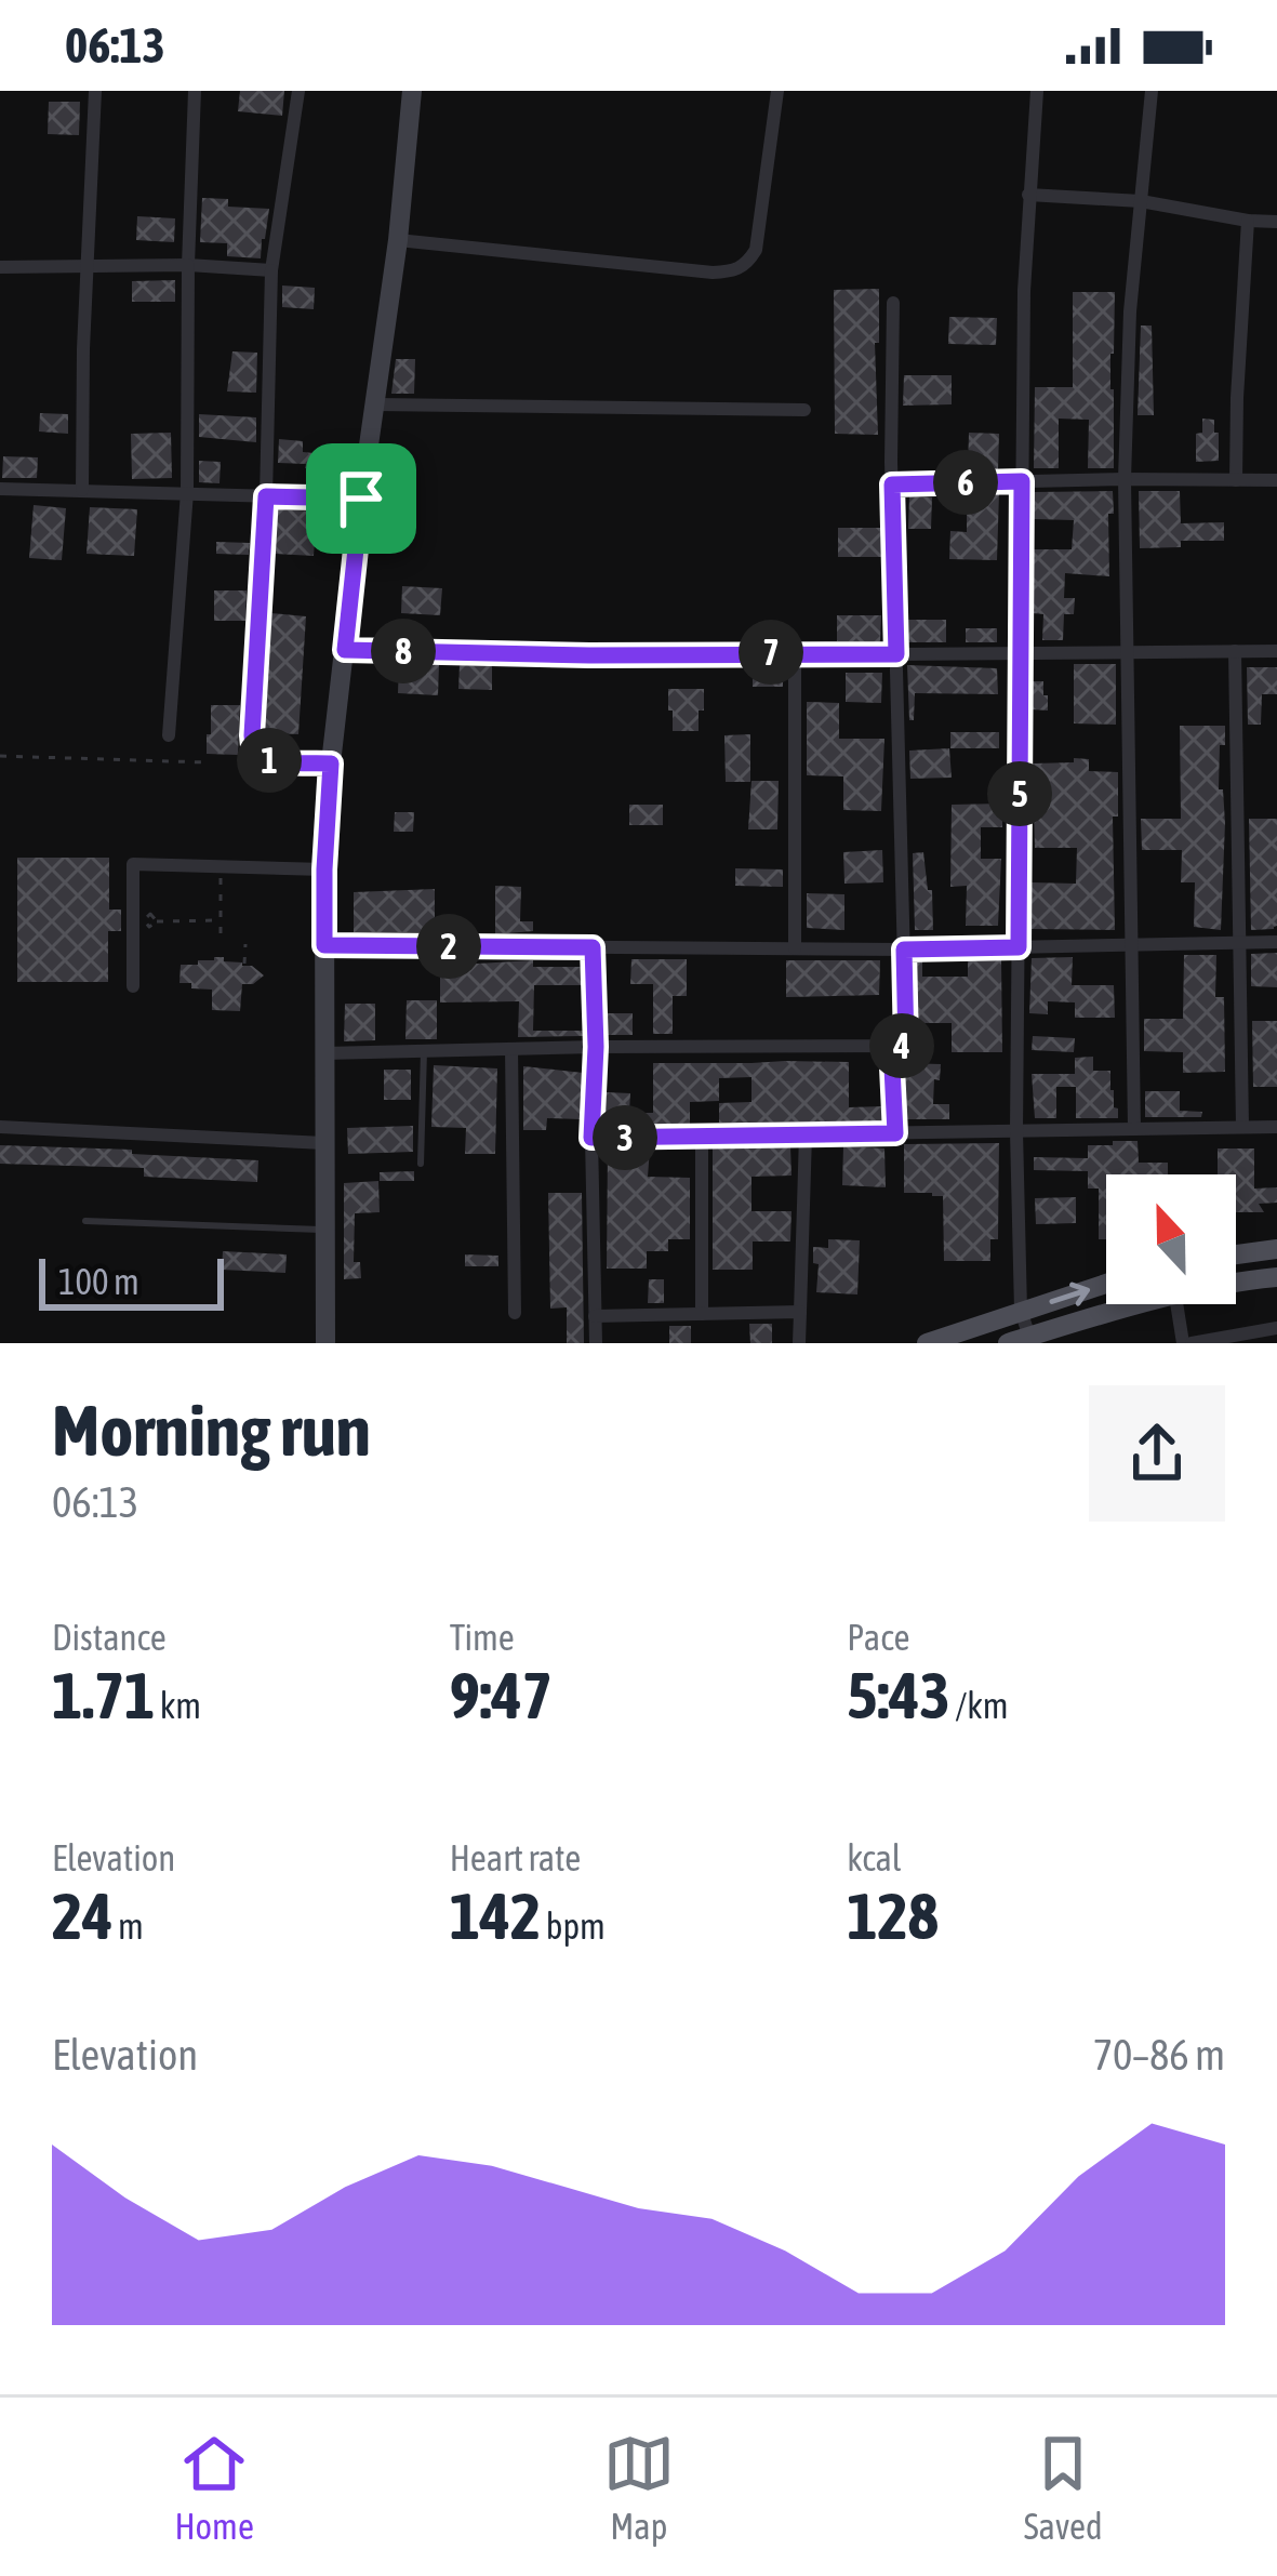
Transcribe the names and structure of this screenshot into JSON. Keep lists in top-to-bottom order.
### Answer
{
  "scale_bar": "100 m",
  "north": "top",
  "page": {
    "status": "06:13",
    "pins": [
      "6",
      "8",
      "7",
      "1",
      "5",
      "2",
      "4",
      "3"
    ],
    "scale": "100 m",
    "heading": ["Morning run", "06:13"],
    "stats": [
      ["Distance", "1.71 km"],
      ["Time", "9:47"],
      ["Pace", "5:43 /km"],
      ["Elevation", "24 m"],
      ["Heart rate", "142 bpm"],
      ["kcal", "128"]
    ],
    "chart": ["Elevation", "70–86 m"],
    "tabs": ["Home", "Map", "Saved"]
  }
}
